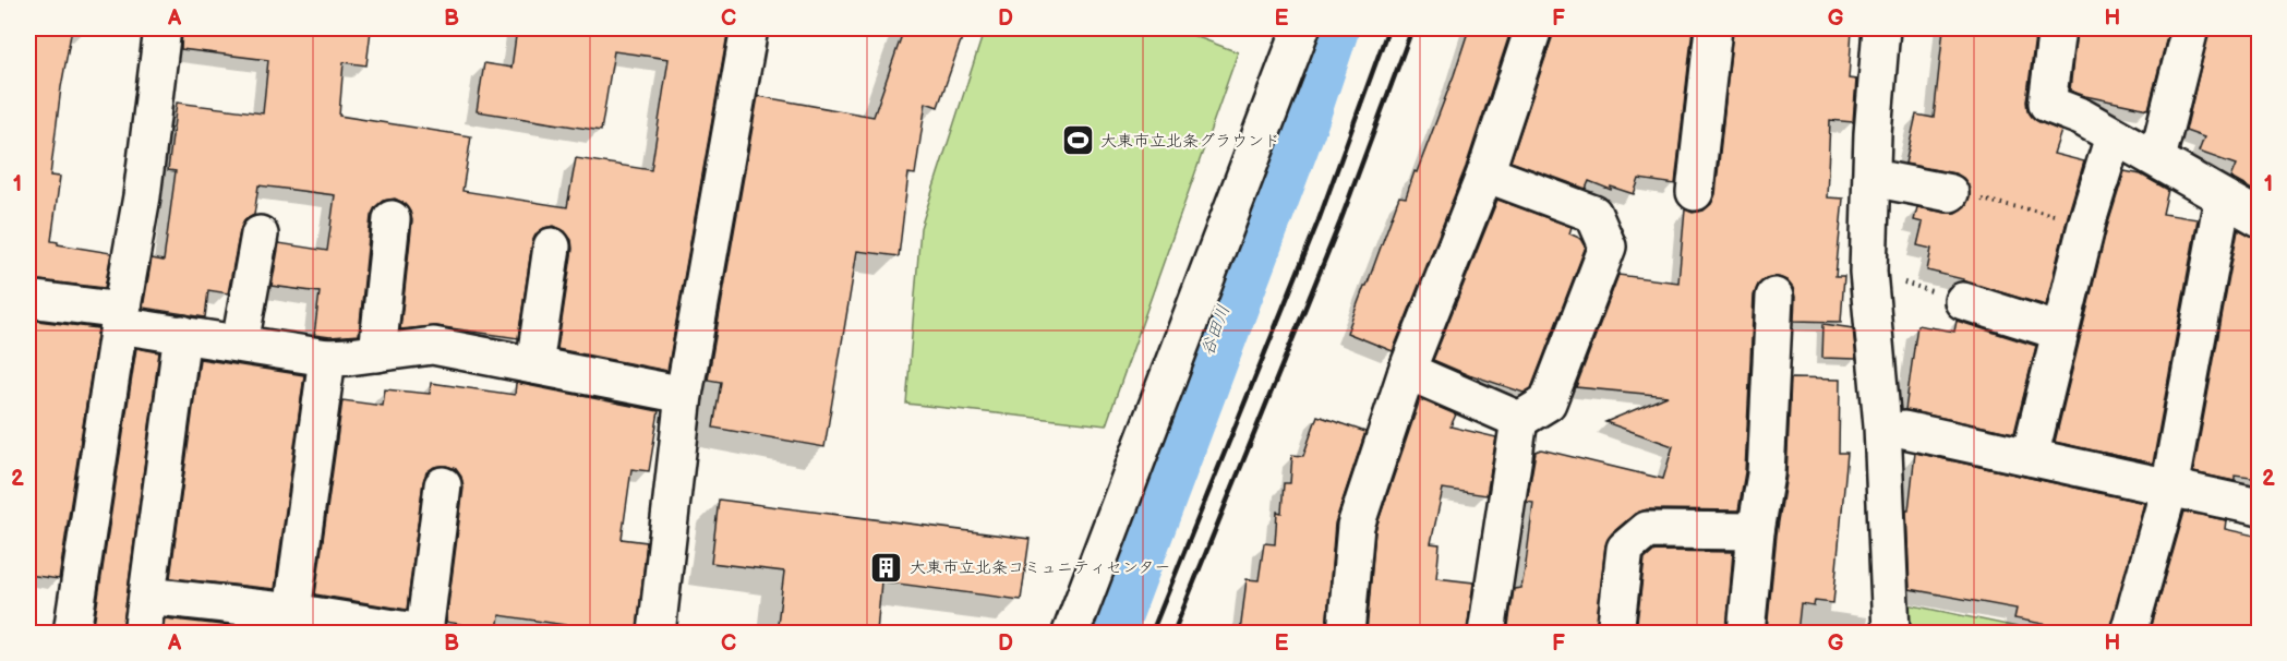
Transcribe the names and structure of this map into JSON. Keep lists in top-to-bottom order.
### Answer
{
  "water": ["谷田川"],
  "places": {
    "sports": ["大東市立北条グラウンド"],
    "building": ["大東市立北条コミュニティセンター"]
  },
  "grid": {
    "columns": [
      "A",
      "B",
      "C",
      "D",
      "E",
      "F",
      "G",
      "H"
    ],
    "rows": ["1", "2"]
  }
}
